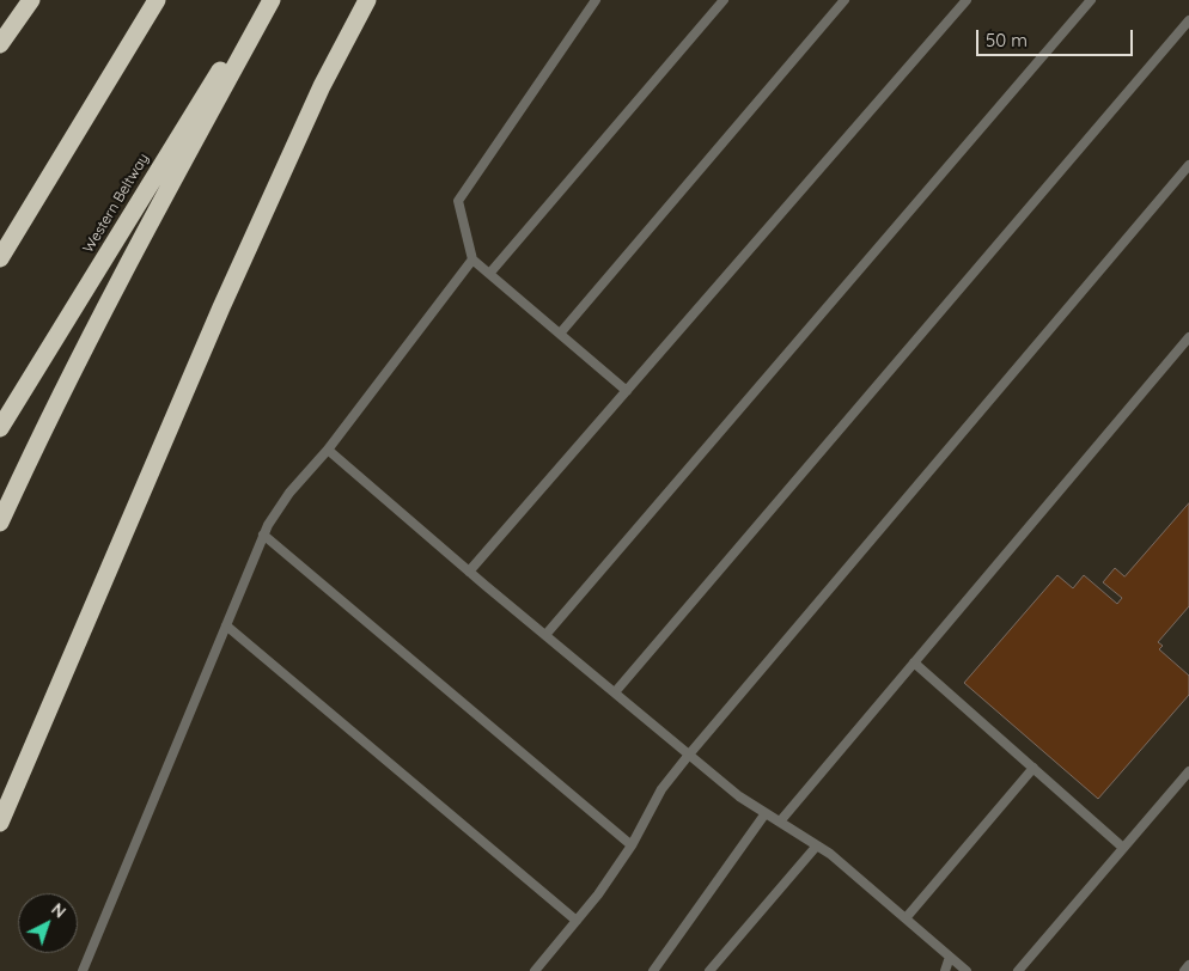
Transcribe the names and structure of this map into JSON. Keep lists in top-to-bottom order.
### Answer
{
  "streets": {
    "highway": ["Western Beltway"]
  },
  "scale_bar": "50 m",
  "north": "top right"
}
